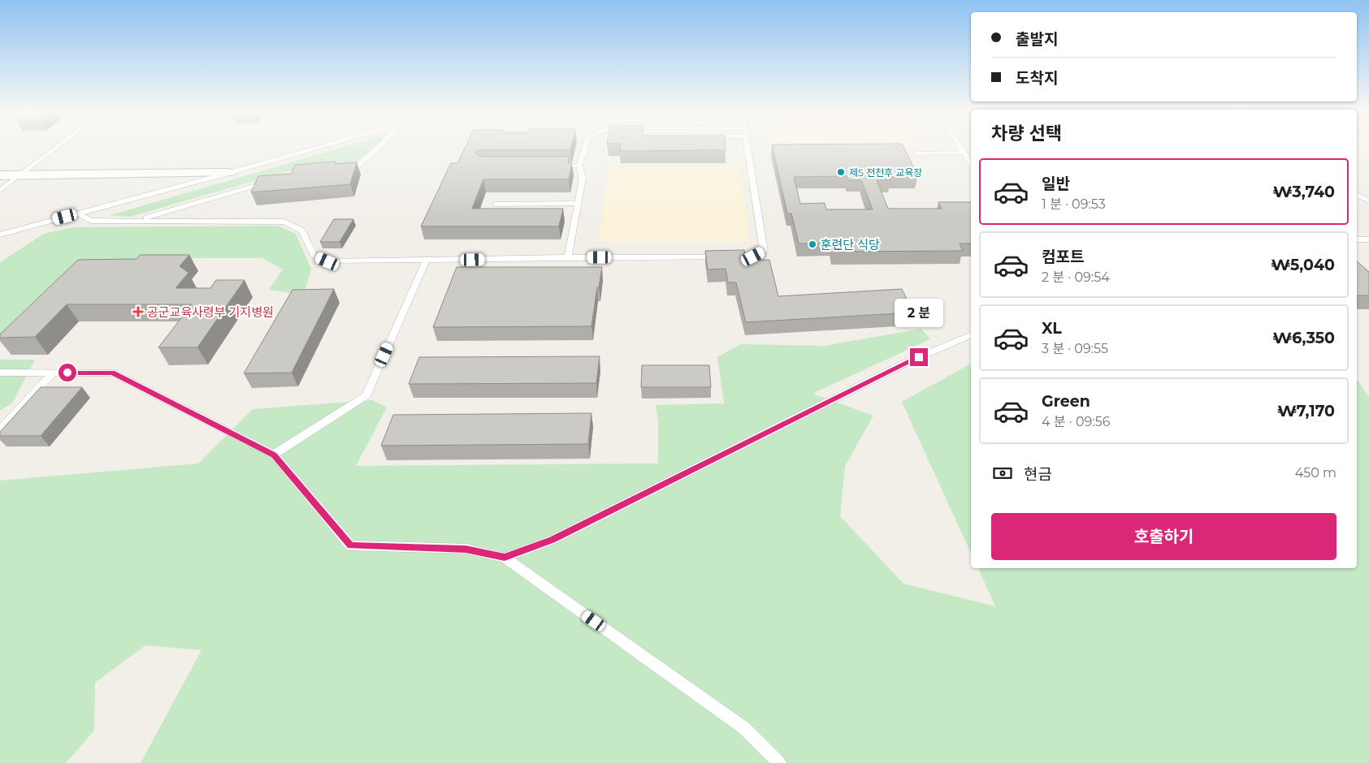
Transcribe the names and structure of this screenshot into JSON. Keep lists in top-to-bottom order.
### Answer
{
  "places": {
    "other": ["제5 전천후 교육장", "훈련단 식당"],
    "health": ["공군교육사령부 기지병원"]
  },
  "page": {
    "banner": ["출발지", "도착지"],
    "heading": "차량 선택",
    "list": [
      {
        "name": "일반",
        "note": "1 분 · 09:53",
        "value": "₩3,740"
      },
      {
        "name": "컴포트",
        "note": "2 분 · 09:54",
        "value": "₩5,040"
      },
      {
        "name": "XL",
        "note": "3 분 · 09:55",
        "value": "₩6,350"
      },
      {
        "name": "Green",
        "note": "4 분 · 09:56",
        "value": "₩7,170"
      }
    ],
    "bubble": "2 분",
    "pay": ["현금", "450 m"],
    "buttons": "호출하기"
  }
}
